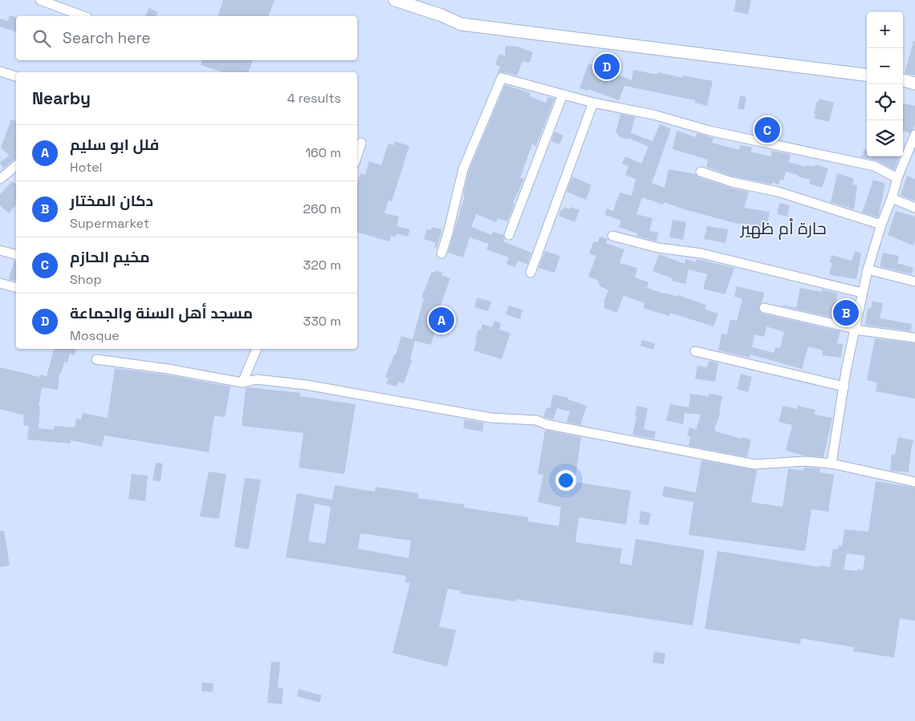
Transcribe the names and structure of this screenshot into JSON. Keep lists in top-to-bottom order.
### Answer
{
  "districts": ["حارة أم ظهير"],
  "page": {
    "map_buttons": ["+", "−"],
    "search": "Search here",
    "pins": [
      "D",
      "C",
      "B",
      "A"
    ],
    "heading": ["Nearby", "4 results"],
    "list": [
      {
        "mark": "A",
        "name": "فلل ابو سليم",
        "note": "Hotel",
        "value": "160 m"
      },
      {
        "mark": "B",
        "name": "دكان المختار",
        "note": "Supermarket",
        "value": "260 m"
      },
      {
        "mark": "C",
        "name": "مخيم الحازم",
        "note": "Shop",
        "value": "320 m"
      },
      {
        "mark": "D",
        "name": "مسجد أهل السنة والجماعة",
        "note": "Mosque",
        "value": "330 m"
      }
    ]
  }
}
